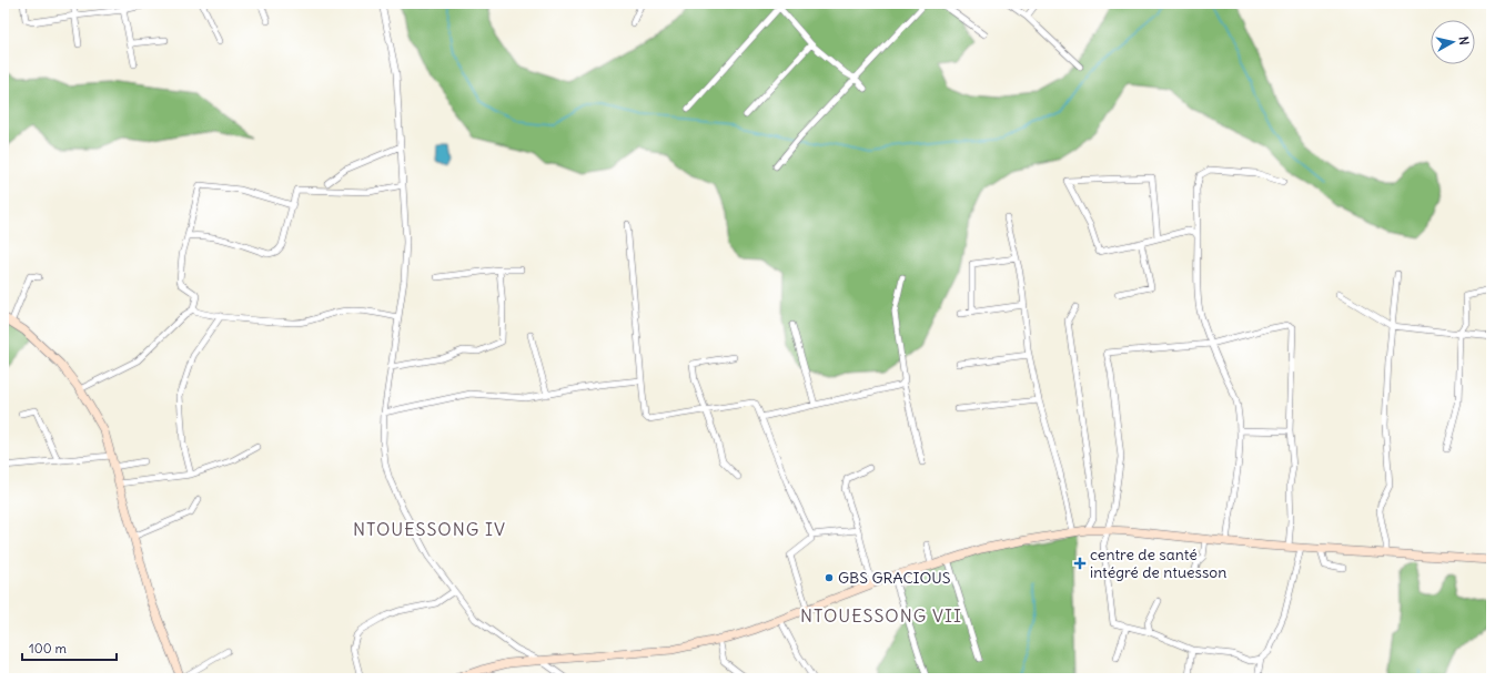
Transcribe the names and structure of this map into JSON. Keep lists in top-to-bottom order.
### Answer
{
  "districts": ["NTOUESSONG IV", "NTOUESSONG VII"],
  "places": {
    "health": ["centre de santé intégré de ntuesson"],
    "other": ["GBS GRACIOUS"]
  },
  "scale_bar": "100 m",
  "north": "right"
}
